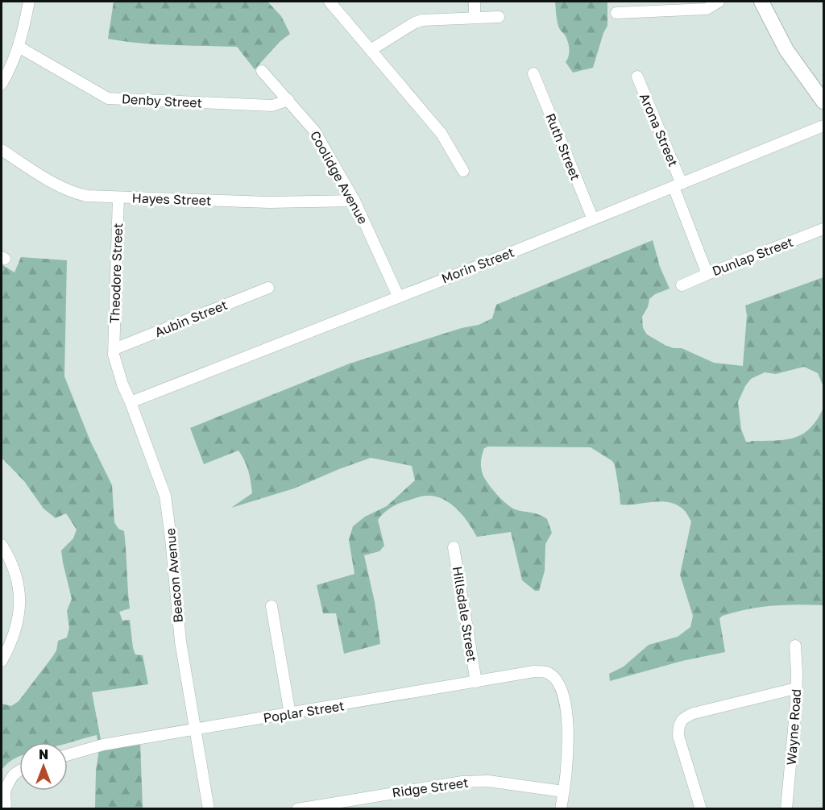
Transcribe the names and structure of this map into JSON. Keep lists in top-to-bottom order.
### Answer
{
  "streets": {
    "street": [
      "Denby Street",
      "Arona Street",
      "Ruth Street",
      "Coolidge Avenue",
      "Hayes Street",
      "Dunlap Street",
      "Morin Street",
      "Theodore Street",
      "Aubin Street",
      "Beacon Avenue",
      "Hillsdale Street",
      "Poplar Street",
      "Wayne Road",
      "Ridge Street"
    ]
  },
  "crossings": [
    ["Denby Street", "Coolidge Avenue"],
    ["Arona Street", "Dunlap Street"],
    ["Arona Street", "Morin Street"],
    ["Ruth Street", "Morin Street"],
    ["Coolidge Avenue", "Hayes Street"],
    ["Coolidge Avenue", "Morin Street"],
    ["Hayes Street", "Theodore Street"],
    ["Morin Street", "Beacon Avenue"],
    ["Theodore Street", "Aubin Street"],
    ["Theodore Street", "Beacon Avenue"],
    ["Aubin Street", "Beacon Avenue"],
    ["Beacon Avenue", "Poplar Street"],
    ["Hillsdale Street", "Poplar Street"],
    ["Poplar Street", "Ridge Street"]
  ],
  "north": "top"
}
